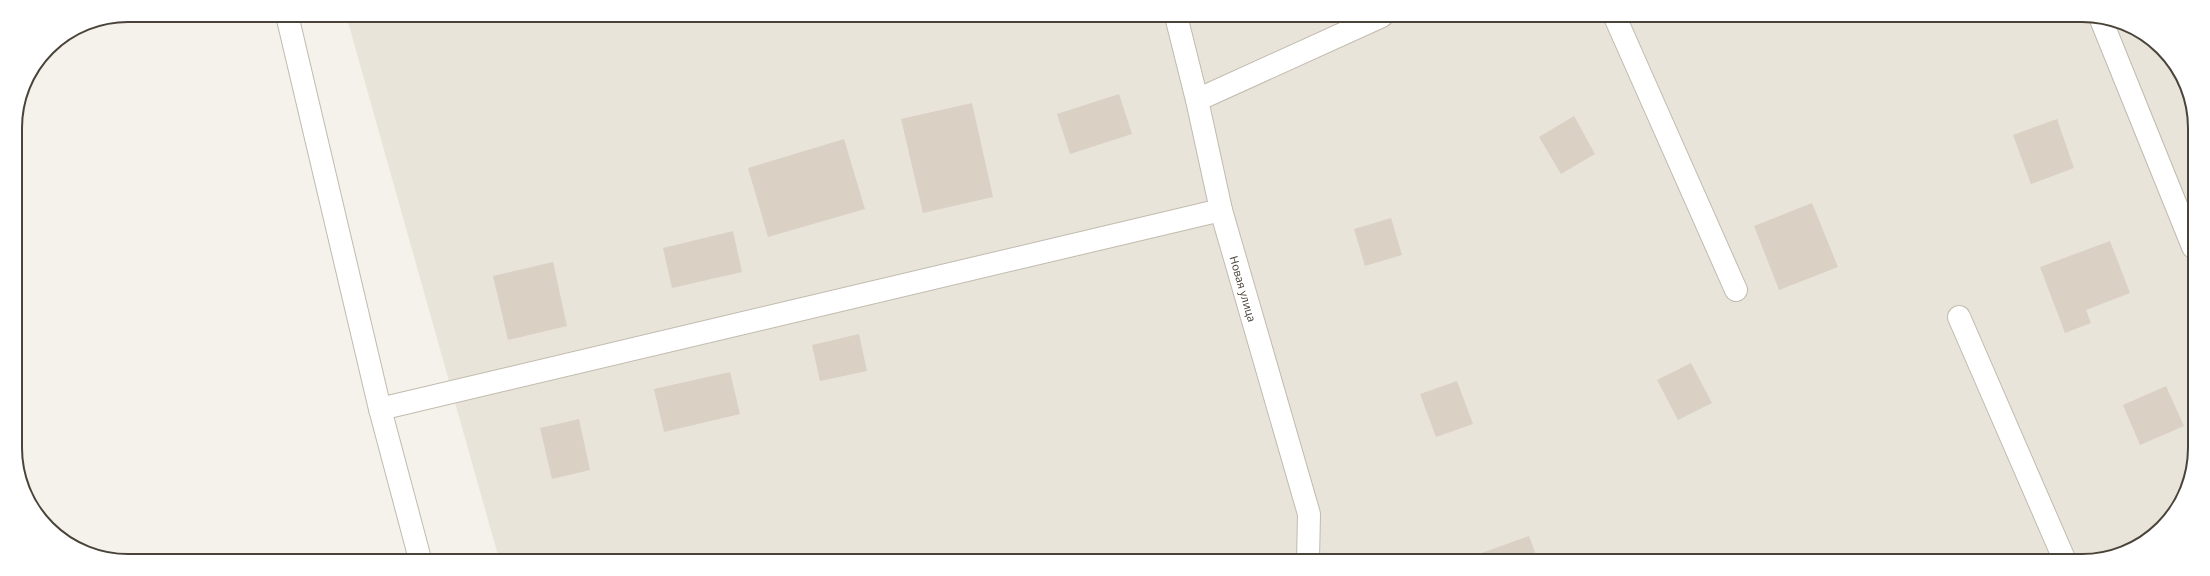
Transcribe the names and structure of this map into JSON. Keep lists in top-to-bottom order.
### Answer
{
  "streets": {
    "street": ["Новая улица"]
  }
}
